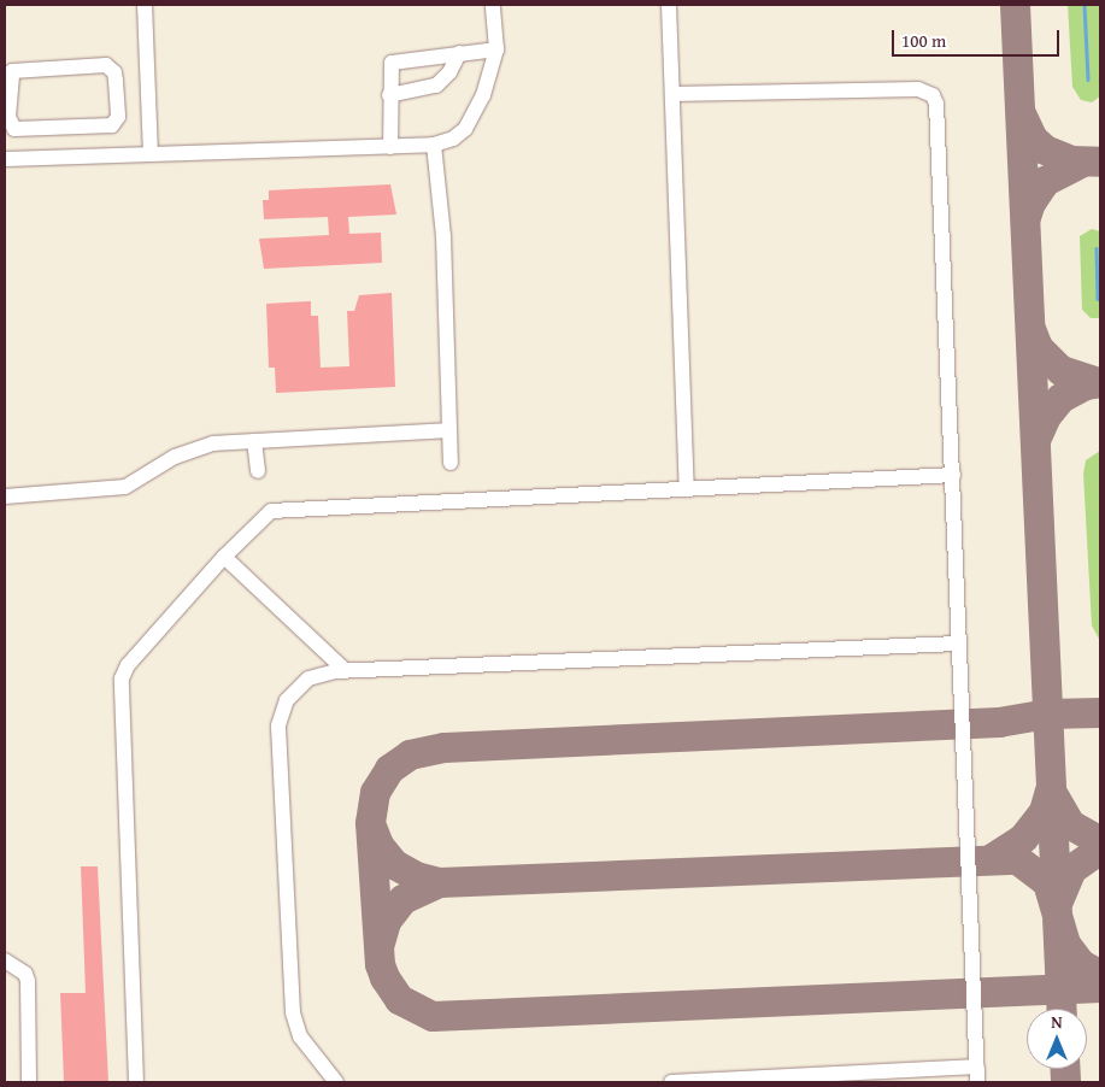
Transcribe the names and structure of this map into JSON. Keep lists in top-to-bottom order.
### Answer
{
  "scale_bar": "100 m",
  "north": "top"
}
